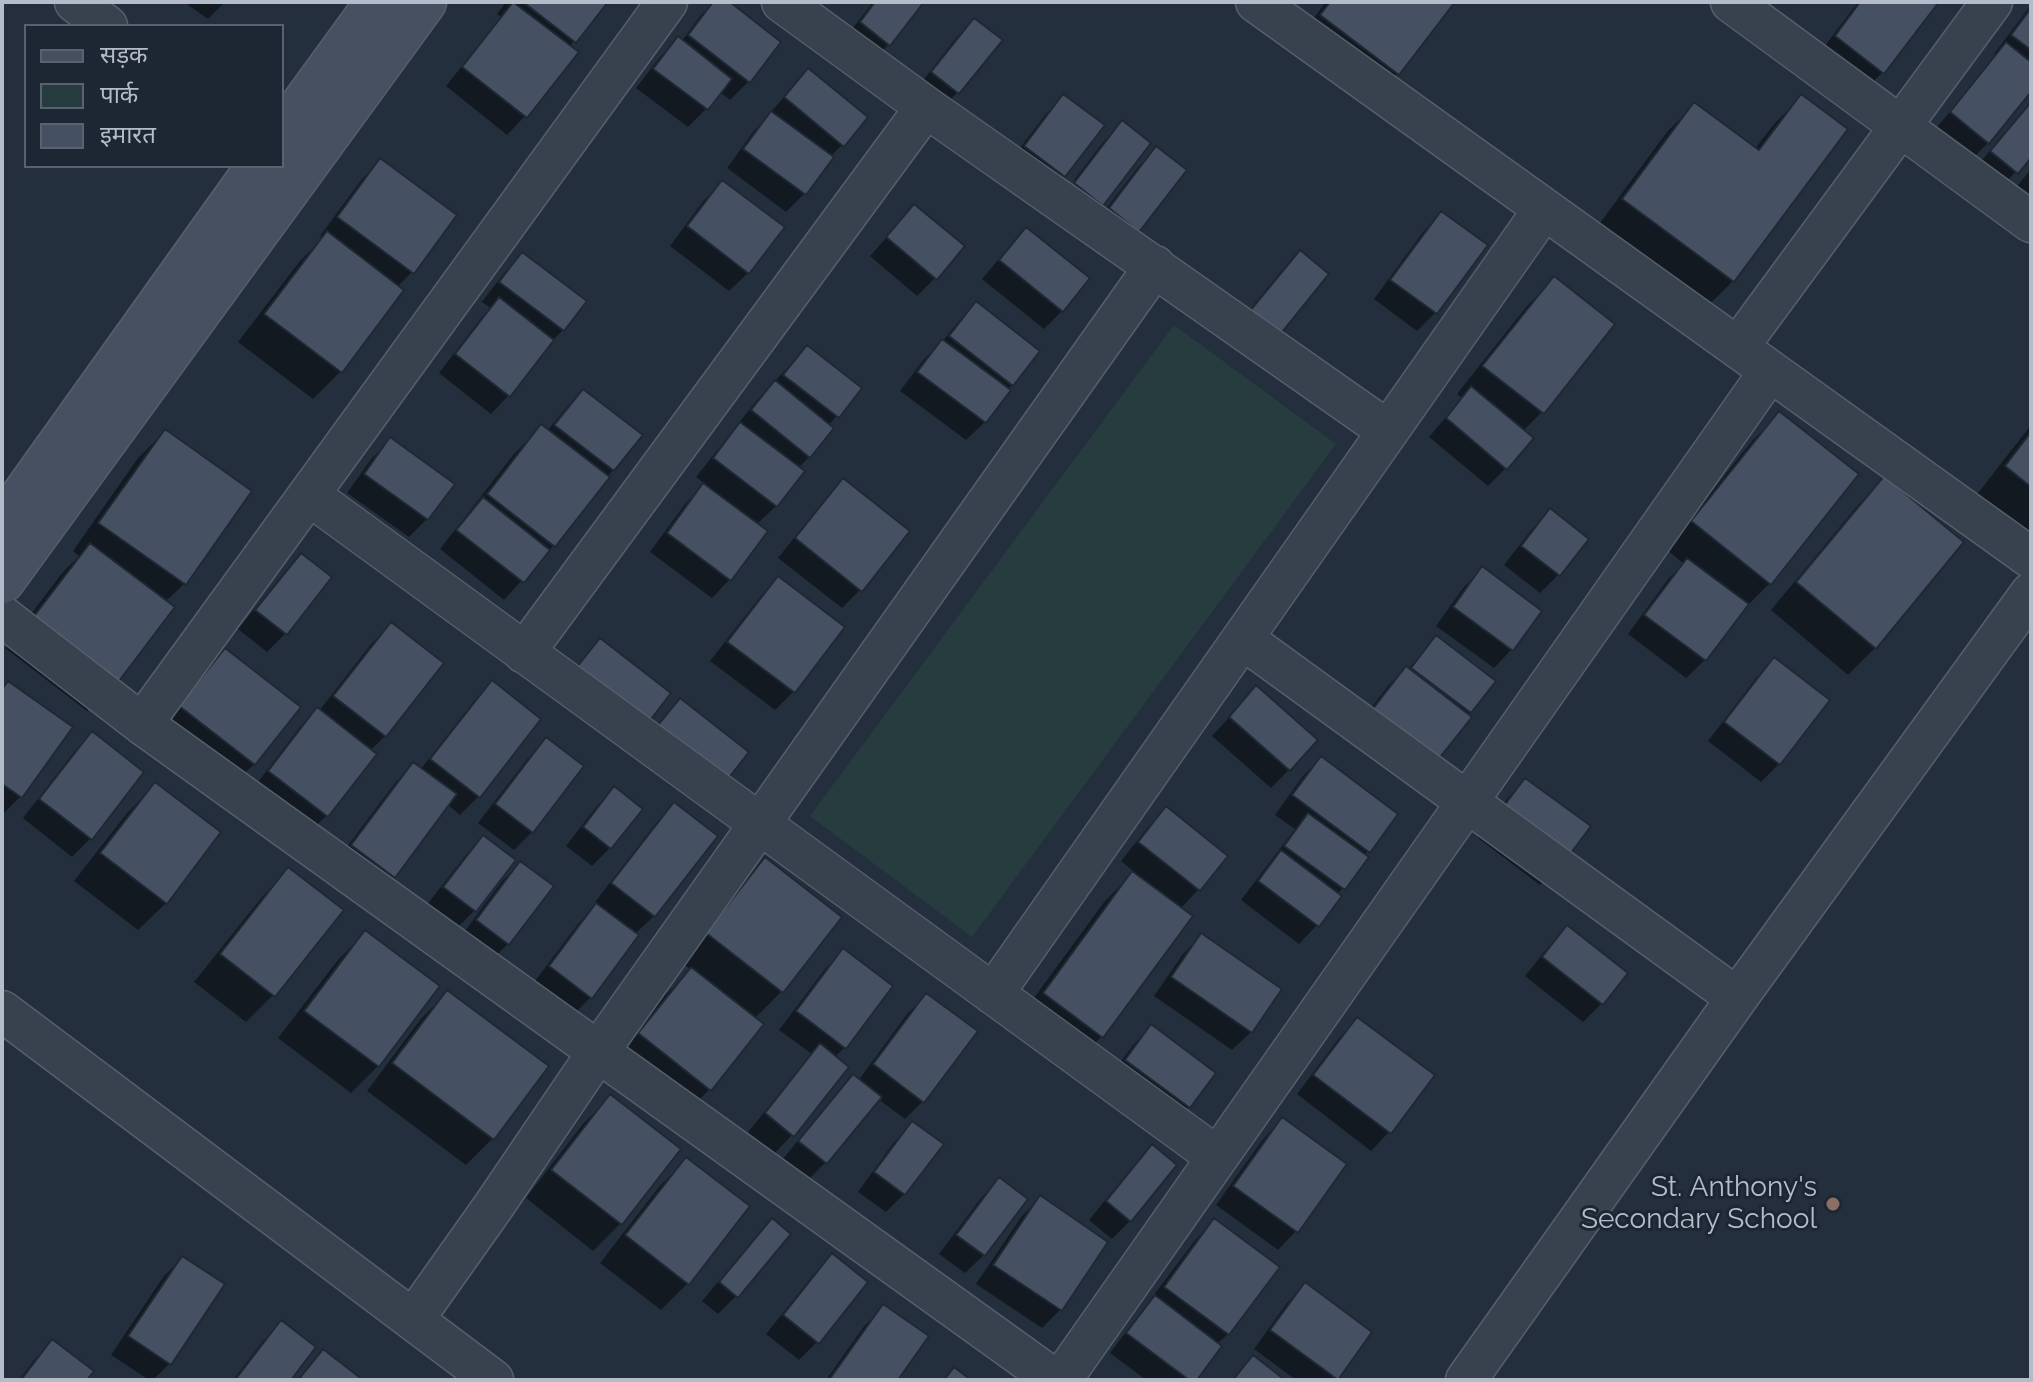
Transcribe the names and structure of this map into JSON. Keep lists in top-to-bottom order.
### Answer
{
  "places": ["St. Anthony's Secondary School"],
  "legend": ["सड़क", "पार्क", "इमारत"]
}
